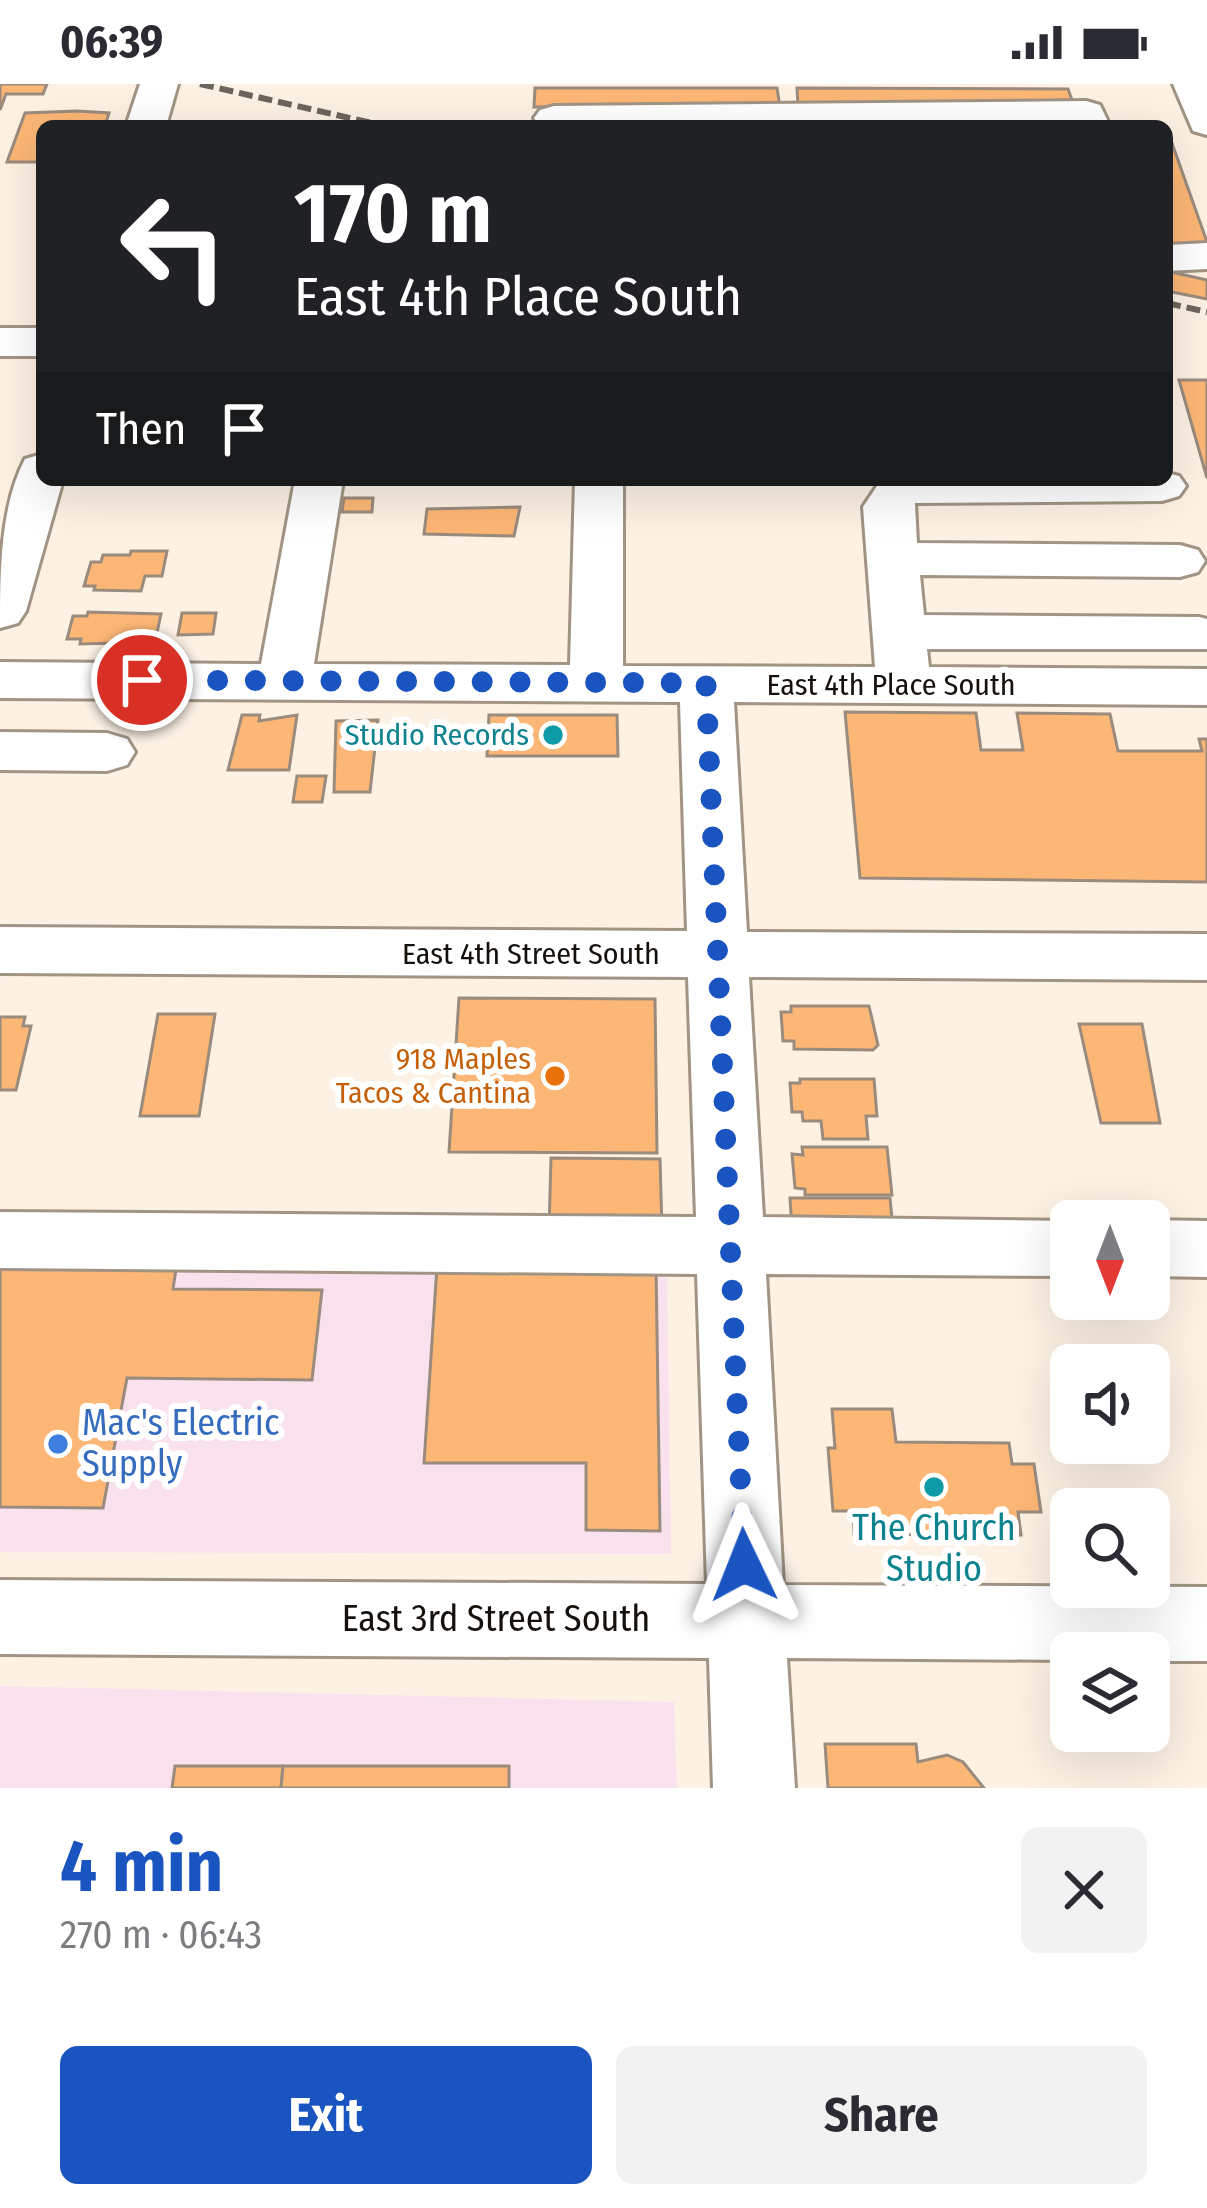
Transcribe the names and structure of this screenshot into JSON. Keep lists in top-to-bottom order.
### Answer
{
  "streets": {
    "street": ["East 4th Place South", "East 4th Street South", "East 3rd Street South"]
  },
  "places": [
    "Studio Records",
    "918 Maples Tacos & Cantina",
    "Mac's Electric Supply",
    "The Church Studio"
  ],
  "north": "bottom",
  "page": {
    "status": "06:39",
    "turn": ["170 m", "East 4th Place South"],
    "then": "Then",
    "heading": ["4 min", "270 m · 06:43"],
    "buttons": ["Exit", "Share"]
  }
}
